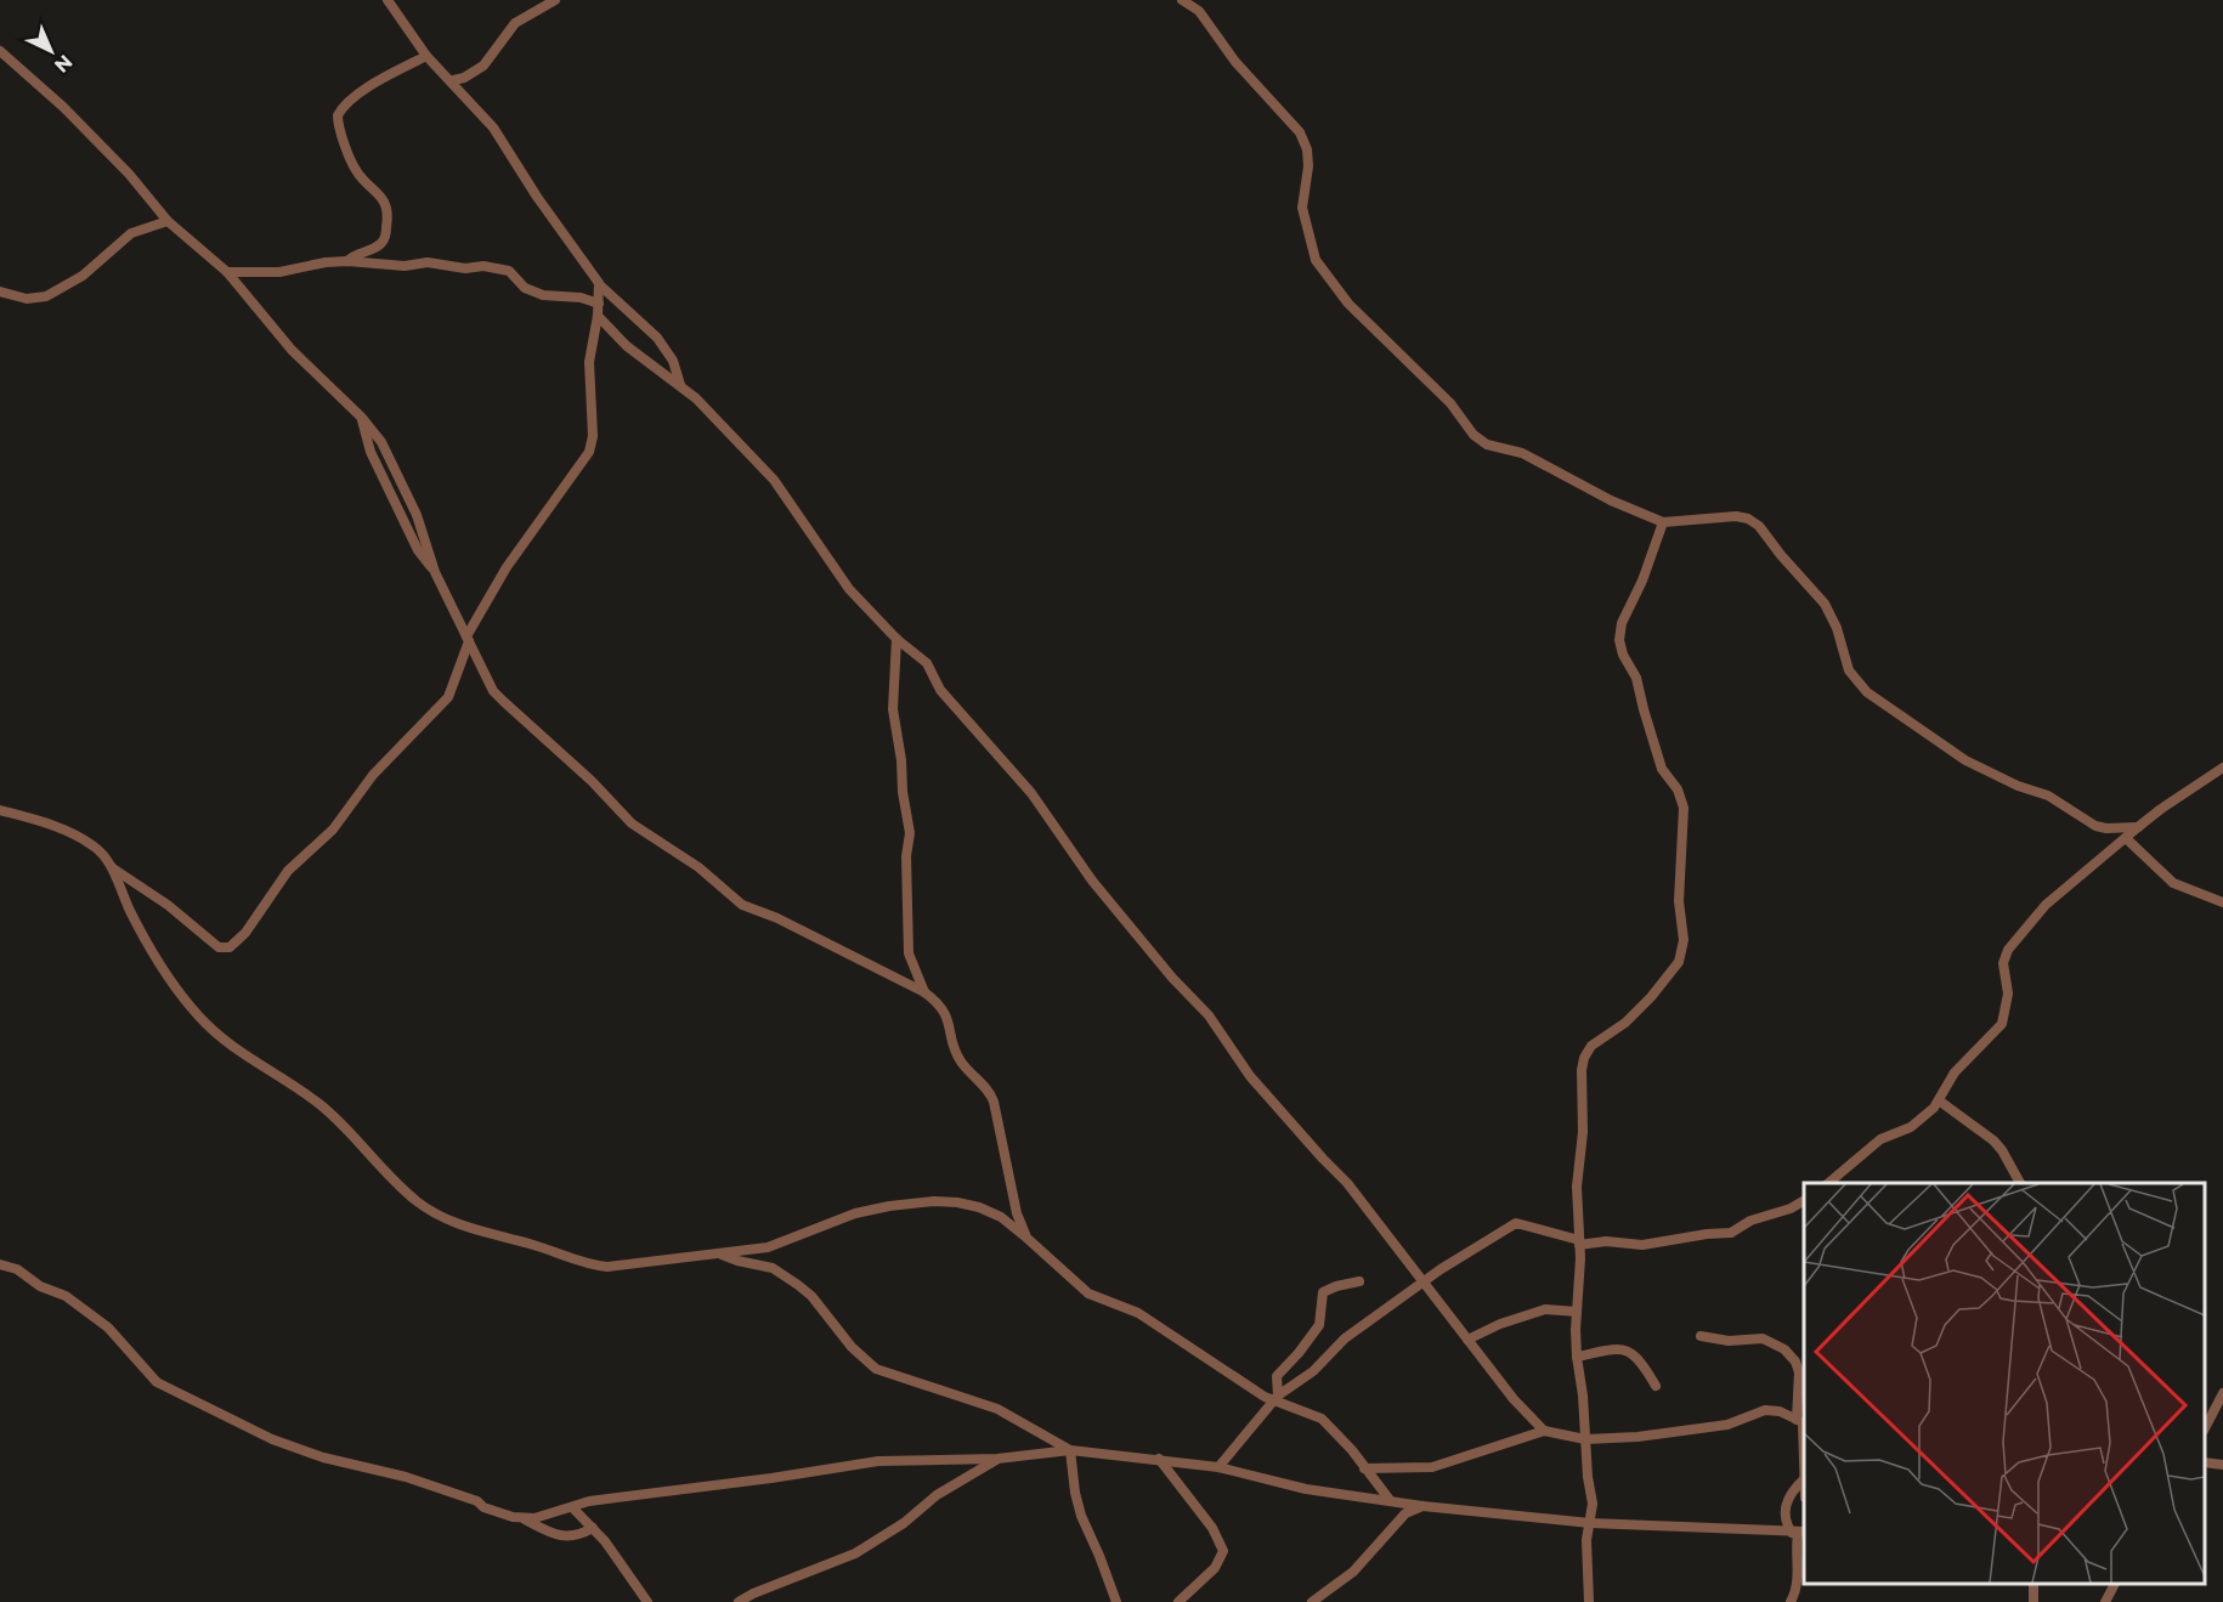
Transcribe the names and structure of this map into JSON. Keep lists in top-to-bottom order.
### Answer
{
  "north": "bottom right"
}
